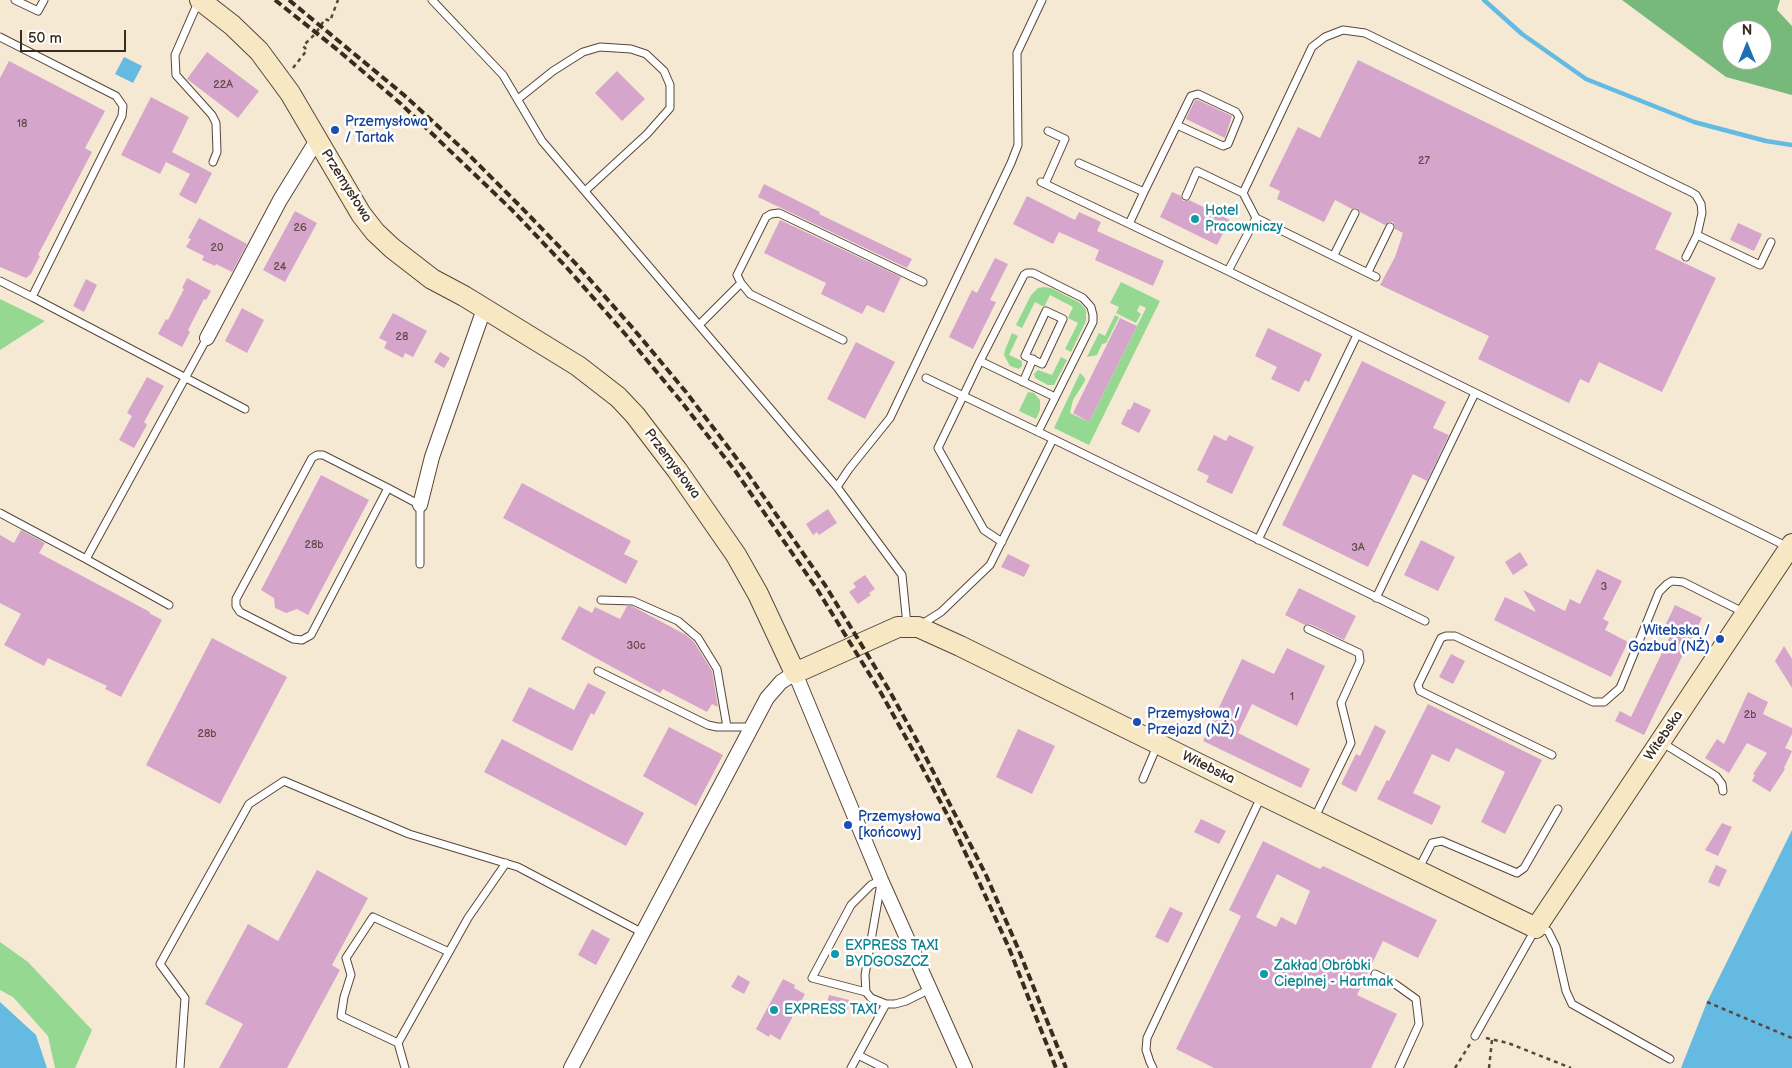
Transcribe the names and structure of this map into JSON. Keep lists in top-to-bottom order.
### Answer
{
  "streets": {
    "street": ["Przemysłowa", "Witebska"]
  },
  "places": [
    "Przemysłowa / Tartak",
    "Hotel Pracowniczy",
    "Witebska / Gazbud (NŻ)",
    "Przemysłowa / Przejazd (NŻ)",
    "Przemysłowa [końcowy]",
    "EXPRESS TAXI BYDGOSZCZ",
    "Zakład Obróbki Cieplnej - Hartmak",
    "EXPRESS TAXI"
  ],
  "house_numbers": [
    "22A",
    "18",
    "27",
    "26",
    "20",
    "24",
    "28",
    "28b",
    "3A",
    "3",
    "30c",
    "1",
    "2b",
    "28b"
  ],
  "scale_bar": "50 m",
  "north": "top"
}
